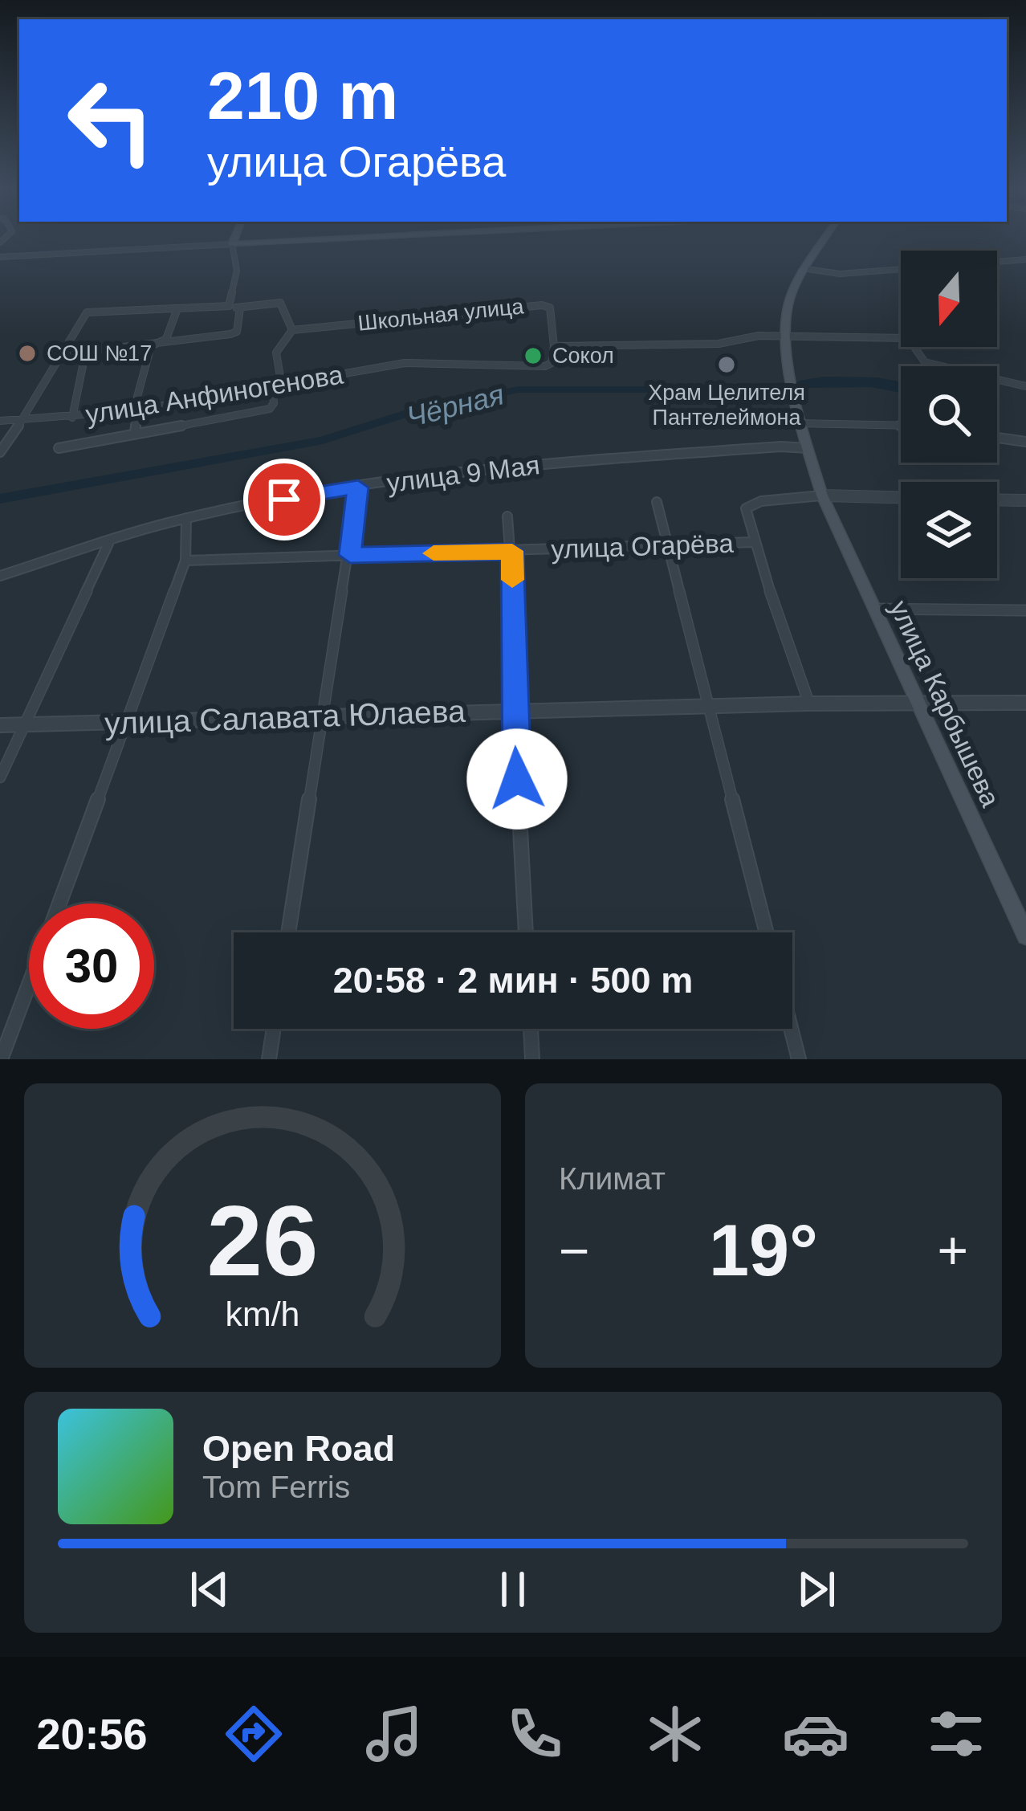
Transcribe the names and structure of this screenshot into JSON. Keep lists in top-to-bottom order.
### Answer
{
  "streets": {
    "main road": ["улица Карбышева"],
    "street": [
      "Школьная улица",
      "улица Анфиногенова",
      "улица 9 Мая",
      "улица Огарёва",
      "улица Салавата Юлаева"
    ]
  },
  "crossings": [
    ["Школьная улица", "улица Анфиногенова"],
    ["улица 9 Мая", "улица Карбышева"],
    ["улица Карбышева", "улица Салавата Юлаева"]
  ],
  "water": ["Чёрная"],
  "places": ["СОШ №17", "Сокол", "Храм Целителя Пантелеймона"],
  "north": "bottom",
  "page": {
    "turn": ["210 m", "улица Огарёва"],
    "limit": "30",
    "trip": "20:58 · 2 мин · 500 m",
    "tile": "Климат",
    "heat": ["−", "19°", "+"],
    "song": ["Open Road", "Tom Ferris"],
    "tabs": "20:56",
    "gauge": ["26", "km/h"]
  }
}
